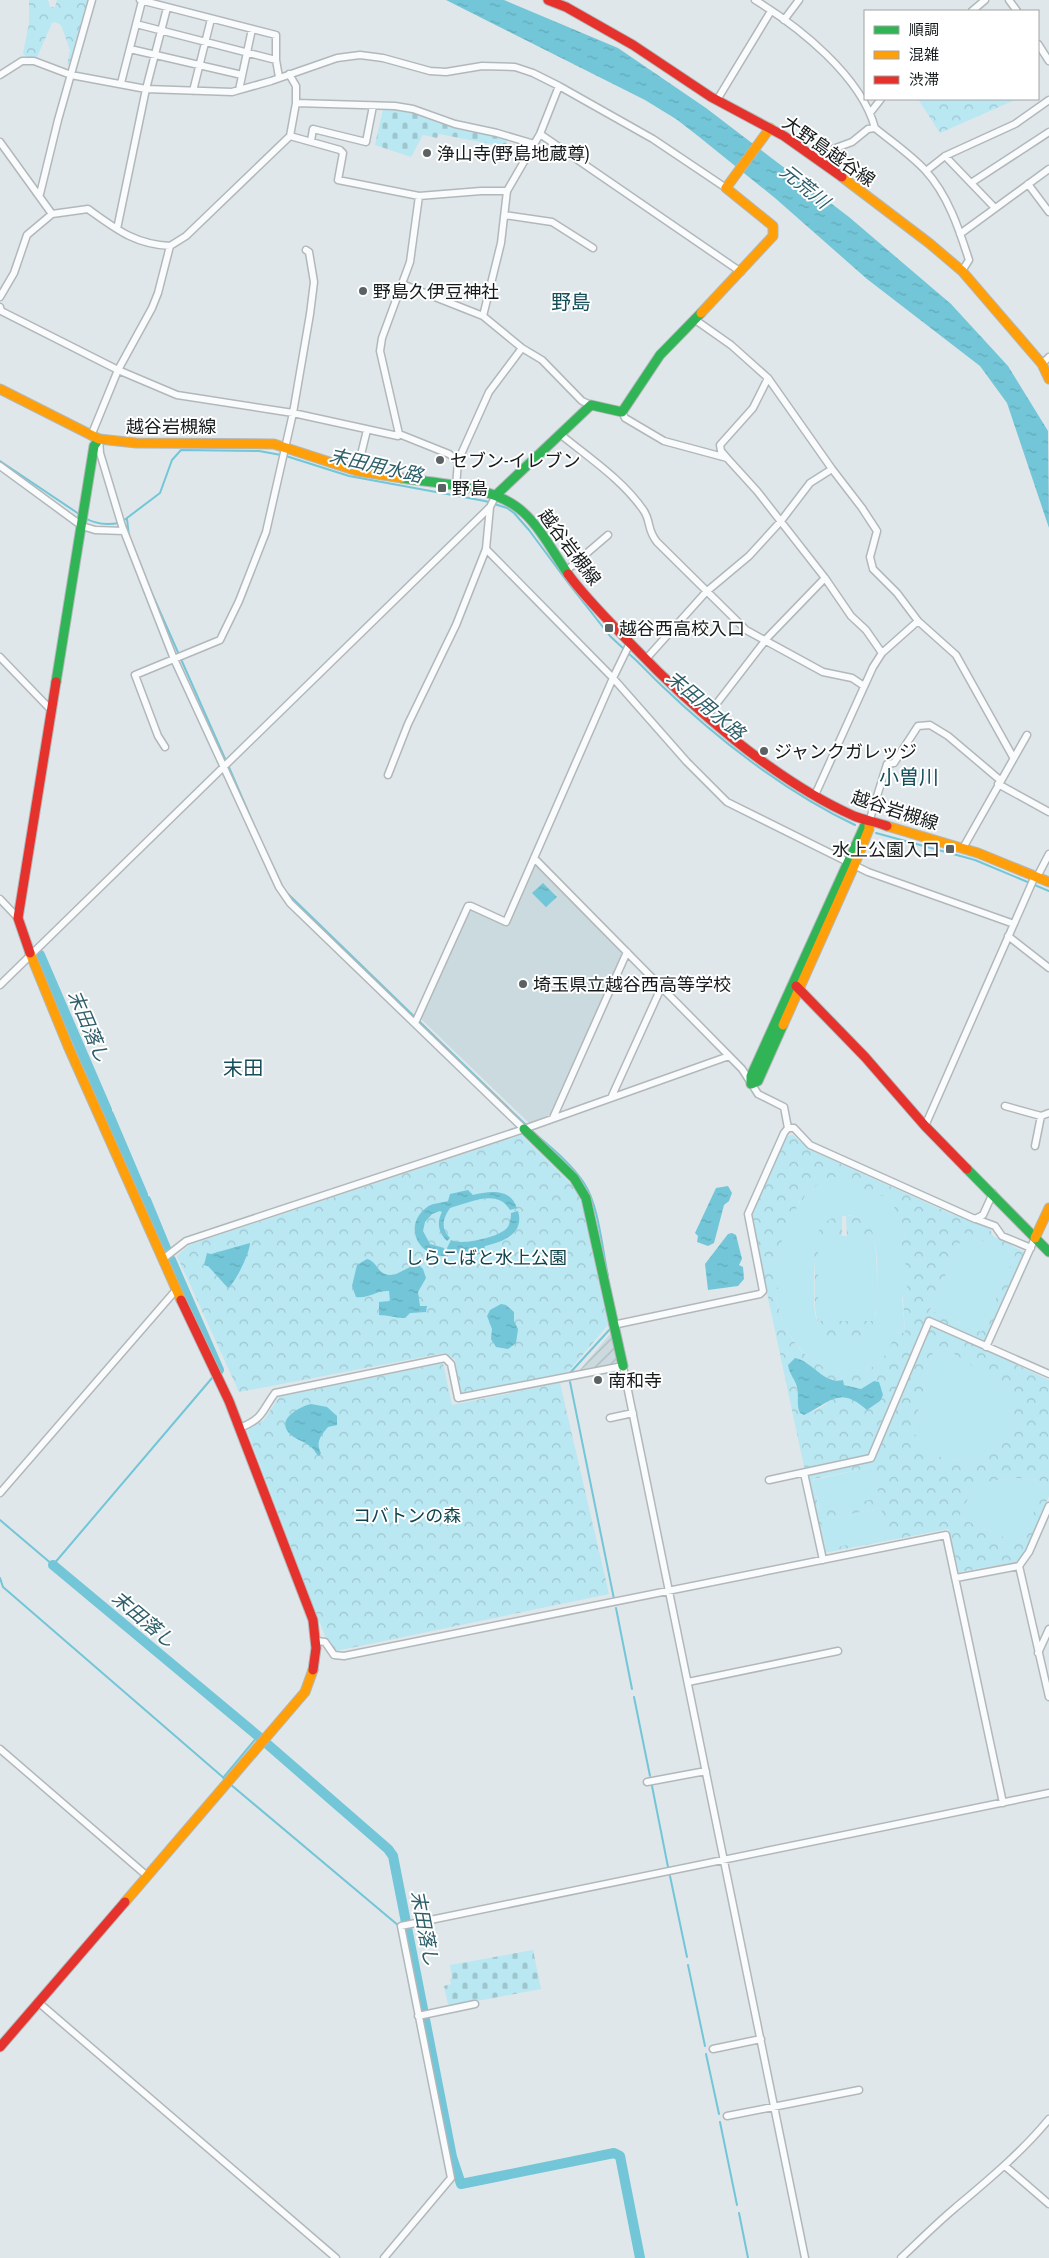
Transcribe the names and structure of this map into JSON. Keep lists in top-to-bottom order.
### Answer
{
  "streets": {
    "street": ["大野島越谷線", "越谷岩槻線"]
  },
  "districts": ["野島", "小曽川", "末田"],
  "water": ["元荒川", "末田用水路", "末田落し"],
  "parks": ["しらこばと水上公園", "コバトンの森"],
  "places": {
    "other": [
      "浄山寺(野島地蔵尊)",
      "野島久伊豆神社",
      "セブン-イレブン",
      "ジャンクガレッジ",
      "埼玉県立越谷西高等学校",
      "南和寺"
    ],
    "transit": ["野島", "越谷西高校入口", "水上公園入口"]
  },
  "legend": ["順調", "混雑", "渋滞"]
}
